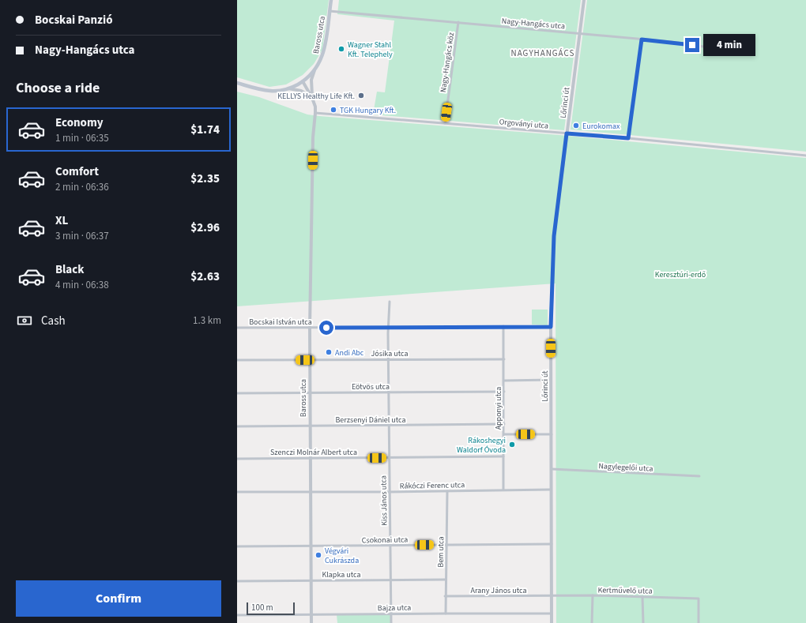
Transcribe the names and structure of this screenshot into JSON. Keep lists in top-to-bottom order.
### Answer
{
  "streets": {
    "main road": ["Baross utca"],
    "street": [
      "Nagy-Hangács utca",
      "Nagy-Hangács köz",
      "Lőrinci út",
      "Orgoványi utca",
      "Bocskai István utca",
      "Jósika utca",
      "Eötvös utca",
      "Apponyi utca",
      "Berzsenyi Dániel utca",
      "Szenczi Molnár Albert utca",
      "Nagylegelői utca",
      "Rákóczi Ferenc utca",
      "Kiss János utca",
      "Csokonai utca",
      "Bem utca",
      "Klapka utca",
      "Arany János utca",
      "Kertművelő utca",
      "Bajza utca"
    ]
  },
  "crossings": [
    ["Nagy-Hangács utca", "Baross utca"],
    ["Nagy-Hangács utca", "Nagy-Hangács köz"],
    ["Nagy-Hangács utca", "Lőrinci út"],
    ["Baross utca", "Orgoványi utca"],
    ["Baross utca", "Bocskai István utca"],
    ["Baross utca", "Jósika utca"],
    ["Baross utca", "Eötvös utca"],
    ["Baross utca", "Berzsenyi Dániel utca"],
    ["Baross utca", "Szenczi Molnár Albert utca"],
    ["Baross utca", "Rákóczi Ferenc utca"],
    ["Baross utca", "Csokonai utca"],
    ["Baross utca", "Klapka utca"],
    ["Baross utca", "Bajza utca"],
    ["Nagy-Hangács köz", "Orgoványi utca"],
    ["Lőrinci út", "Orgoványi utca"],
    ["Lőrinci út", "Bocskai István utca"],
    ["Lőrinci út", "Nagylegelői utca"],
    ["Lőrinci út", "Rákóczi Ferenc utca"],
    ["Lőrinci út", "Csokonai utca"],
    ["Lőrinci út", "Arany János utca"],
    ["Lőrinci út", "Kertművelő utca"],
    ["Lőrinci út", "Bajza utca"],
    ["Bocskai István utca", "Apponyi utca"],
    ["Bocskai István utca", "Kiss János utca"],
    ["Jósika utca", "Apponyi utca"],
    ["Jósika utca", "Kiss János utca"],
    ["Eötvös utca", "Apponyi utca"],
    ["Eötvös utca", "Kiss János utca"],
    ["Apponyi utca", "Berzsenyi Dániel utca"],
    ["Apponyi utca", "Szenczi Molnár Albert utca"],
    ["Apponyi utca", "Rákóczi Ferenc utca"],
    ["Berzsenyi Dániel utca", "Kiss János utca"],
    ["Szenczi Molnár Albert utca", "Kiss János utca"],
    ["Rákóczi Ferenc utca", "Kiss János utca"],
    ["Rákóczi Ferenc utca", "Bem utca"],
    ["Kiss János utca", "Csokonai utca"],
    ["Kiss János utca", "Klapka utca"],
    ["Kiss János utca", "Bajza utca"],
    ["Csokonai utca", "Bem utca"],
    ["Bem utca", "Klapka utca"],
    ["Bem utca", "Arany János utca"],
    ["Bem utca", "Bajza utca"],
    ["Arany János utca", "Kertművelő utca"]
  ],
  "districts": ["NAGYHANGÁCS"],
  "parks": ["Keresztúri-erdő"],
  "places": [
    "Wagner Stahl Kft. Telephely",
    "KELLYS Healthy Life Kft.",
    "TGK Hungary Kft.",
    "Eurokomax",
    "Andi Abc",
    "Rákoshegyi Waldorf Óvoda",
    "Végvári Cukrászda"
  ],
  "scale_bar": "100 m",
  "page": {
    "banner": ["Bocskai Panzió", "Nagy-Hangács utca"],
    "bubble": "4 min",
    "heading": "Choose a ride",
    "list": [
      {
        "name": "Economy",
        "note": "1 min · 06:35",
        "value": "$1.74"
      },
      {
        "name": "Comfort",
        "note": "2 min · 06:36",
        "value": "$2.35"
      },
      {
        "name": "XL",
        "note": "3 min · 06:37",
        "value": "$2.96"
      },
      {
        "name": "Black",
        "note": "4 min · 06:38",
        "value": "$2.63"
      }
    ],
    "pay": ["Cash", "1.3 km"],
    "buttons": "Confirm",
    "scale": "100 m"
  }
}
